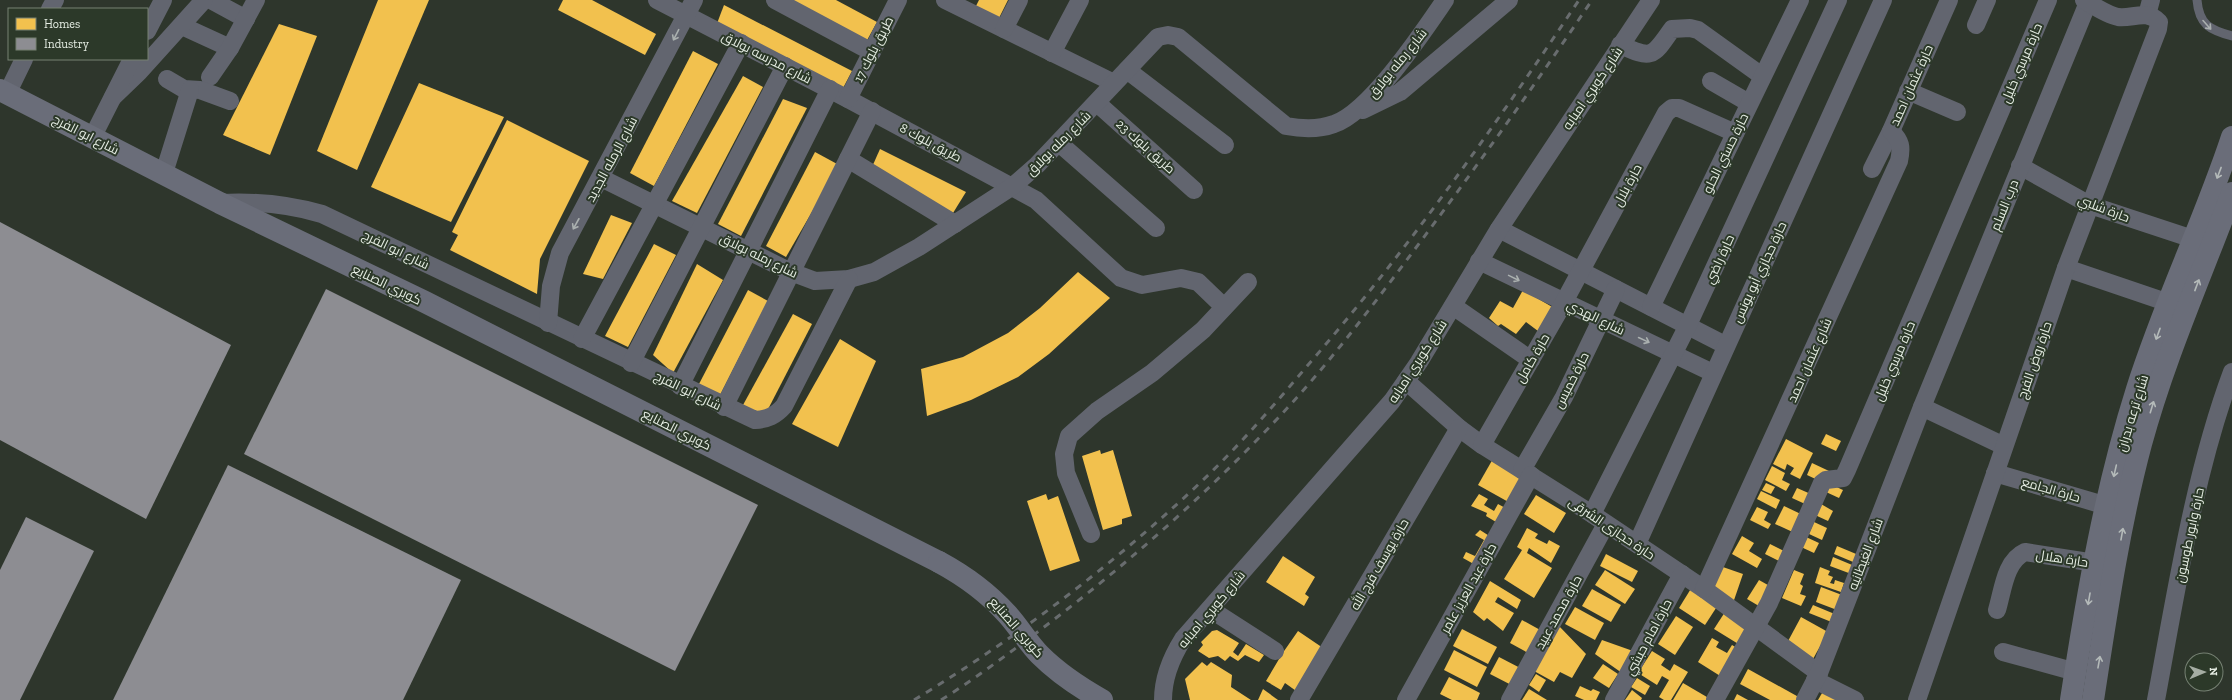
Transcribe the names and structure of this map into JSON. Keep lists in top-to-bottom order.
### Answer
{
  "streets": {
    "main road": ["شارع ابو الفرج", "كوبري الصنايع", "شارع ترعه بدران"],
    "street": [
      "طريق بلوك 17",
      "شارع مدرسه بولاق",
      "شارع رمله بولاق",
      "حارة مرسي خليل",
      "حارة عثمان احمد",
      "شارع كوبري امبابه",
      "طريق بلوك 8",
      "طريق بلوك 23",
      "حارة حسني الحلو",
      "شارع الرمله الجديد",
      "حارة بلال",
      "درب السلم",
      "حارة شلبي",
      "حارة راضي",
      "حارة حجازي أبو يونس",
      "شارع الهدي",
      "حارة كامل",
      "شارع عثمان احمد",
      "حارة روض الفرج",
      "حارة خميس",
      "حارة الجامع",
      "حارة حجازى الشرقى",
      "حارة وابور طوسون",
      "شارع الغيطانيه",
      "حارة هلال",
      "حارة يوسف فرج الله",
      "حارة عبد العزيز عامر",
      "حارة محمد عبيد",
      "حارة امام حبشي"
    ]
  },
  "crossings": [
    ["طريق بلوك 17", "شارع مدرسه بولاق"],
    ["طريق بلوك 17", "طريق بلوك 8"],
    ["شارع مدرسه بولاق", "طريق بلوك 8"],
    ["شارع مدرسه بولاق", "شارع الرمله الجديد"],
    ["شارع رمله بولاق", "شارع ابو الفرج"],
    ["شارع رمله بولاق", "طريق بلوك 8"],
    ["شارع رمله بولاق", "طريق بلوك 23"],
    ["شارع رمله بولاق", "شارع الرمله الجديد"],
    ["حارة مرسي خليل", "حارة حجازى الشرقى"],
    ["حارة عثمان احمد", "شارع عثمان احمد"],
    ["شارع كوبري امبابه", "شارع الهدي"],
    ["شارع كوبري امبابه", "حارة حجازى الشرقى"],
    ["شارع ابو الفرج", "شارع الرمله الجديد"],
    ["شارع ابو الفرج", "كوبري الصنايع"],
    ["حارة حسني الحلو", "حارة بلال"],
    ["حارة بلال", "حارة كامل"],
    ["درب السلم", "حارة شلبي"],
    ["درب السلم", "شارع الغيطانيه"],
    ["حارة شلبي", "حارة روض الفرج"],
    ["حارة شلبي", "شارع ترعه بدران"],
    ["حارة راضي", "شارع الهدي"],
    ["حارة راضي", "حارة حجازى الشرقى"],
    ["حارة راضي", "حارة محمد عبيد"],
    ["حارة حجازي أبو يونس", "شارع الهدي"],
    ["حارة حجازي أبو يونس", "حارة حجازى الشرقى"],
    ["شارع الهدي", "حارة كامل"],
    ["شارع الهدي", "حارة خميس"],
    ["حارة كامل", "حارة حجازى الشرقى"],
    ["شارع عثمان احمد", "حارة حجازى الشرقى"],
    ["حارة روض الفرج", "حارة الجامع"],
    ["حارة خميس", "حارة حجازى الشرقى"],
    ["حارة خميس", "حارة عبد العزيز عامر"],
    ["شارع ترعه بدران", "حارة الجامع"],
    ["شارع ترعه بدران", "حارة هلال"],
    ["حارة حجازى الشرقى", "شارع الغيطانيه"],
    ["حارة حجازى الشرقى", "حارة يوسف فرج الله"],
    ["حارة حجازى الشرقى", "حارة عبد العزيز عامر"],
    ["حارة حجازى الشرقى", "حارة محمد عبيد"],
    ["حارة حجازى الشرقى", "حارة امام حبشي"]
  ],
  "legend": ["Homes", "Industry"],
  "north": "right"
}
